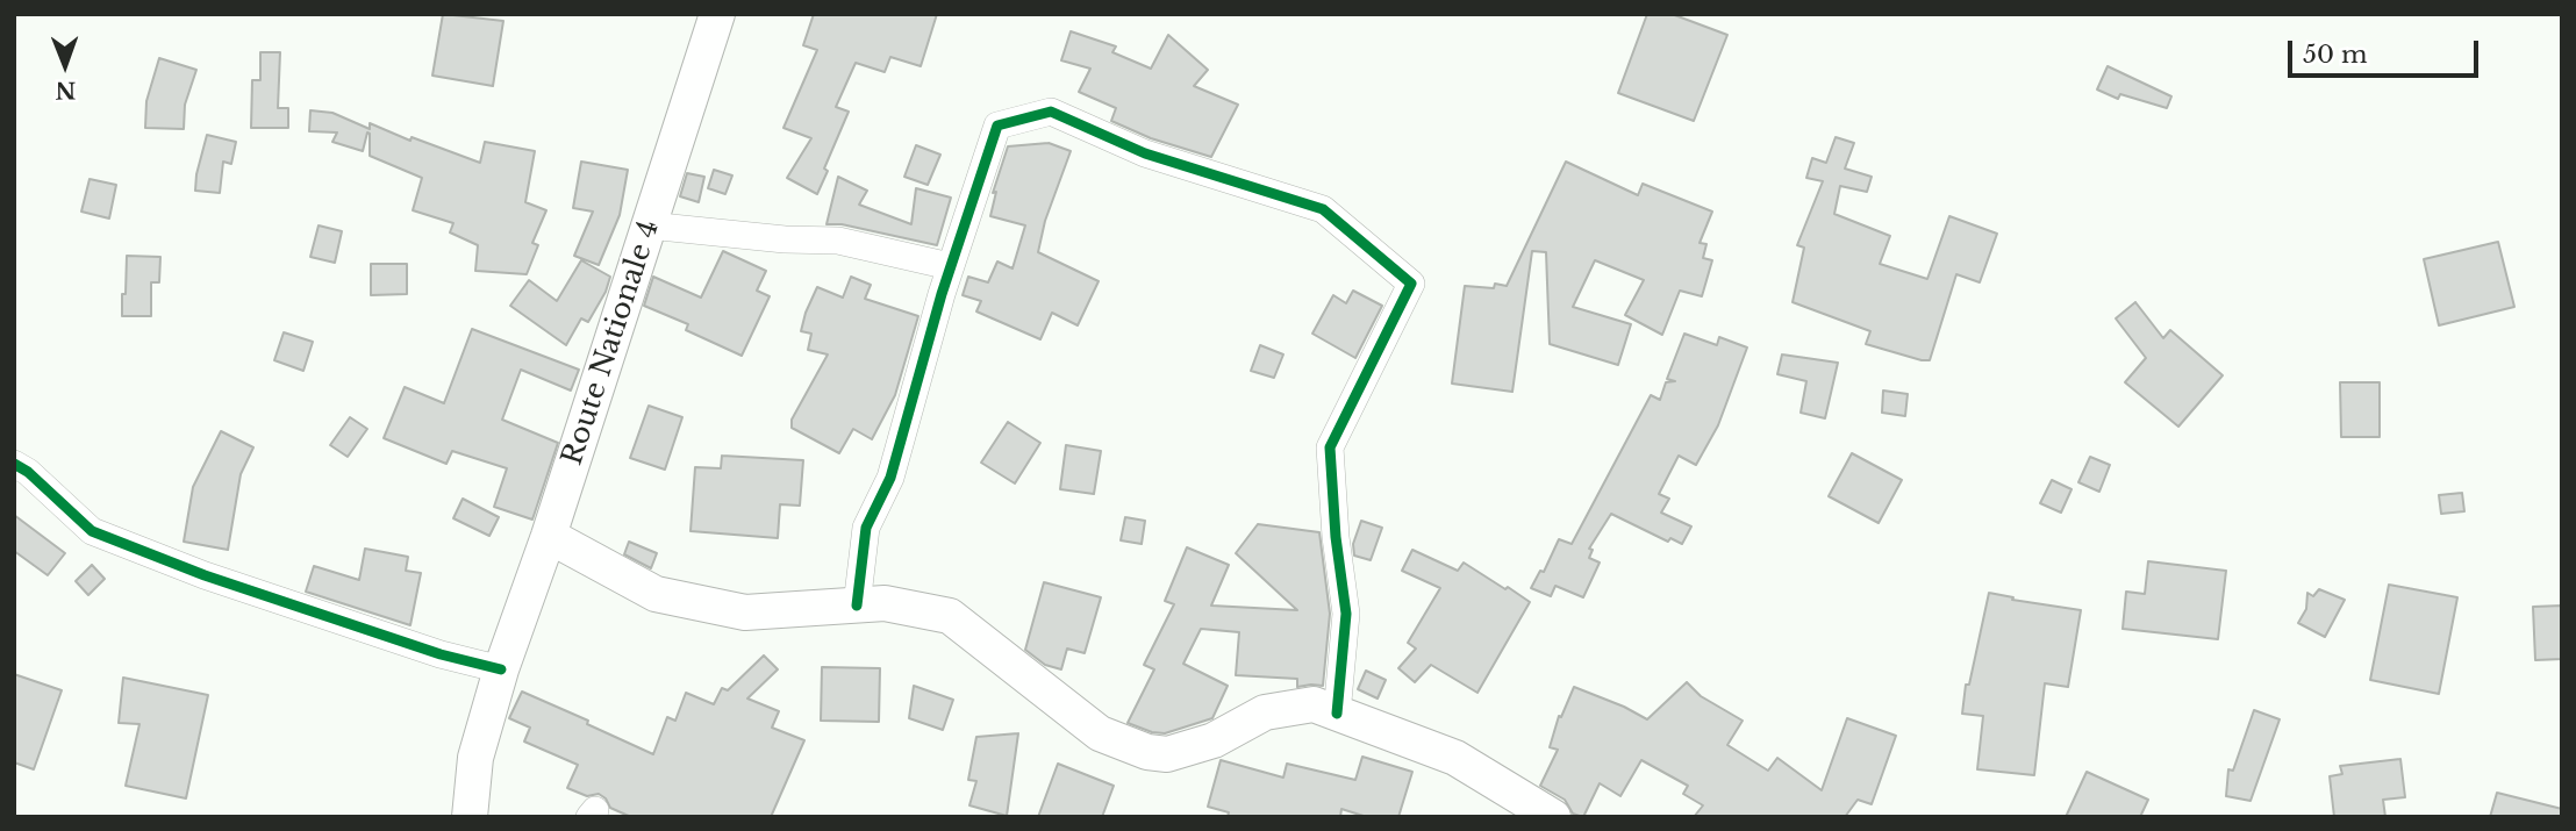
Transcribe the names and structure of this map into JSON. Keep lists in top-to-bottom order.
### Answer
{
  "streets": {
    "main road": ["Route Nationale 4"]
  },
  "scale_bar": "50 m",
  "north": "bottom"
}
